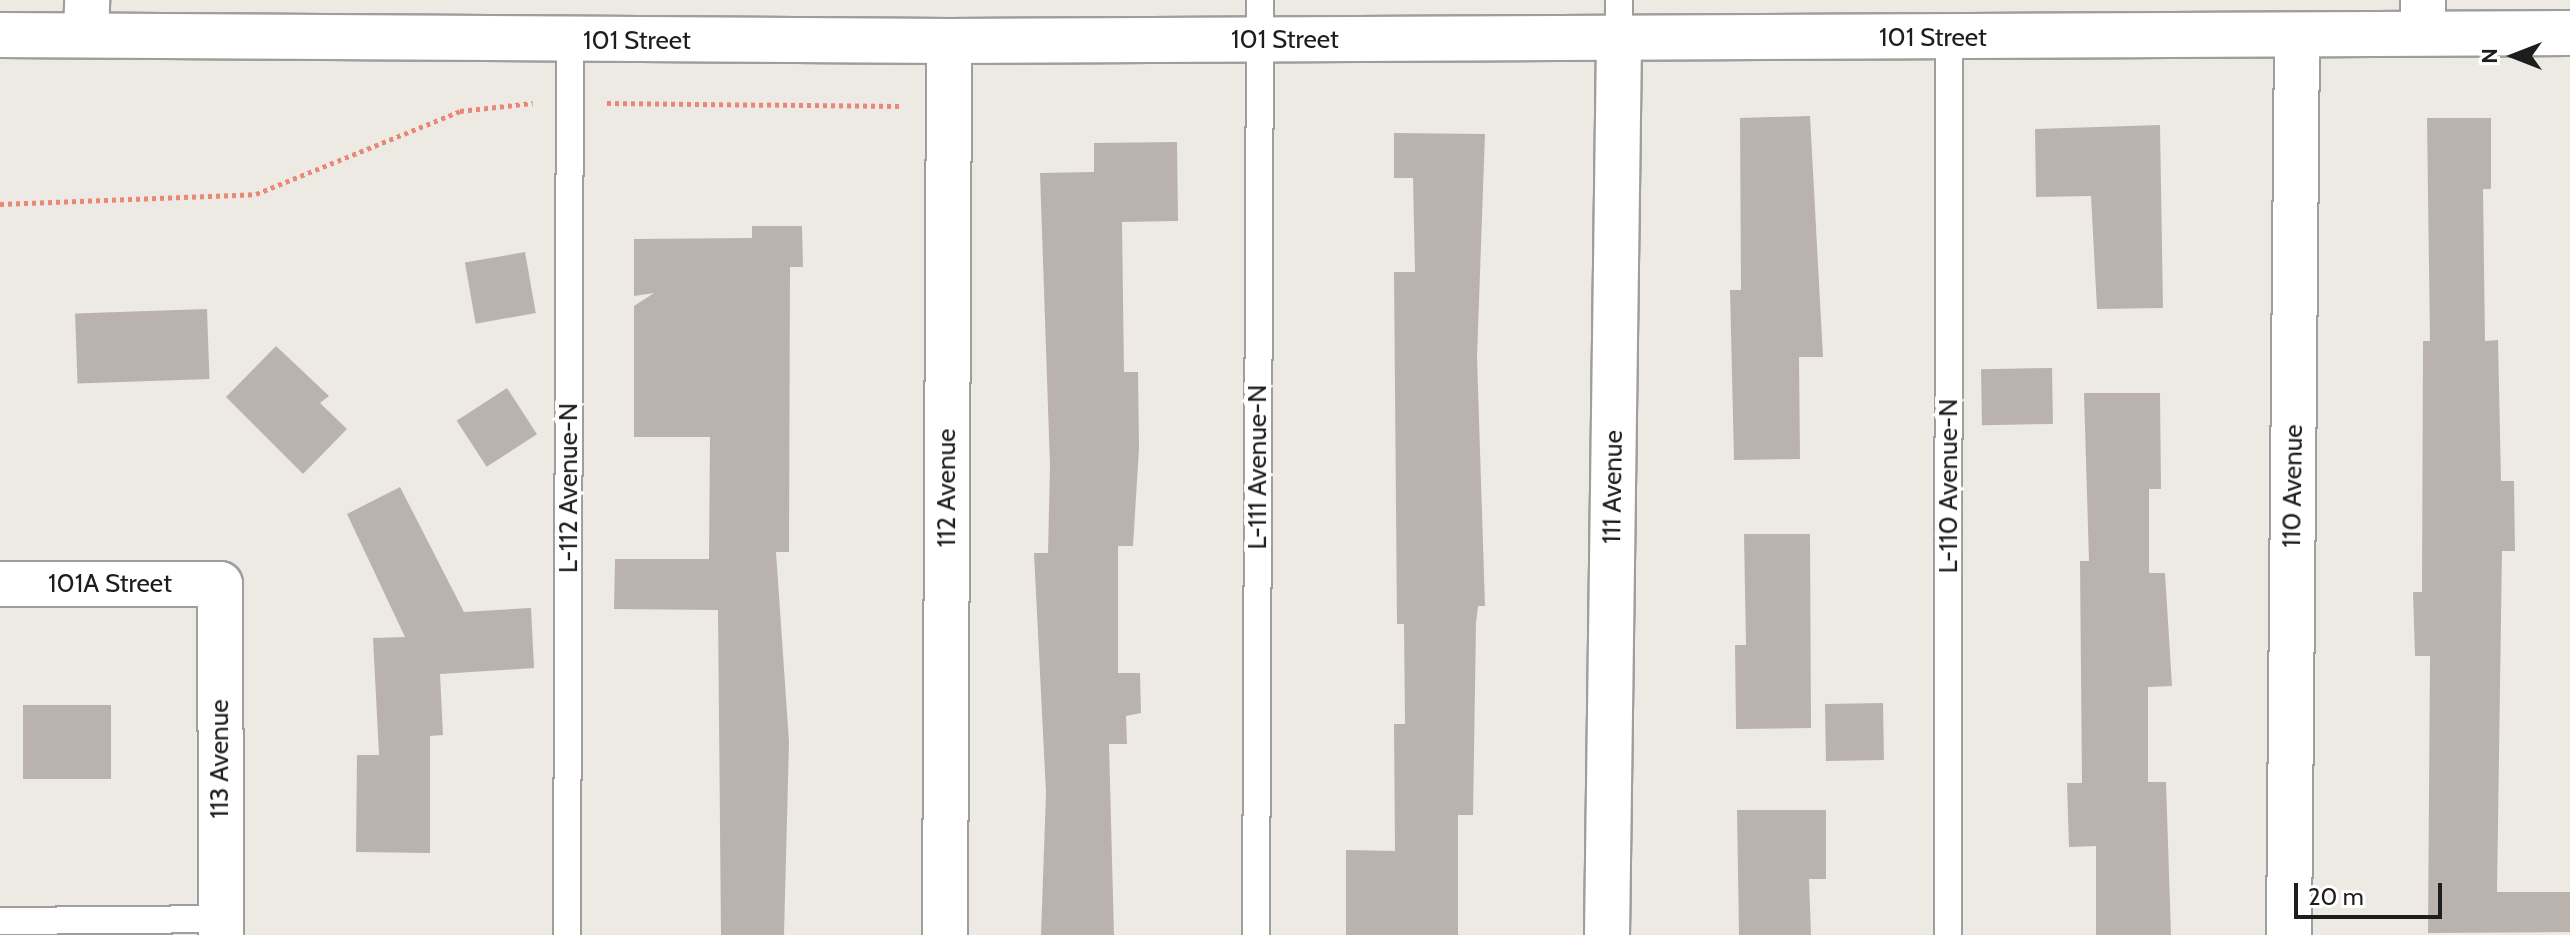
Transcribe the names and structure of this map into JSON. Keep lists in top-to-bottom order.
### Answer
{
  "streets": {
    "street": [
      "101 Street",
      "110 Avenue",
      "111 Avenue",
      "112 Avenue",
      "101A Street",
      "113 Avenue"
    ],
    "lane": ["L-111 Avenue-N", "L-110 Avenue-N", "L-112 Avenue-N"]
  },
  "crossings": [
    ["101 Street", "L-111 Avenue-N"],
    ["101 Street", "L-110 Avenue-N"],
    ["101 Street", "110 Avenue"],
    ["101 Street", "111 Avenue"],
    ["101 Street", "L-112 Avenue-N"],
    ["101 Street", "112 Avenue"],
    ["101A Street", "113 Avenue"]
  ],
  "scale_bar": "20 m",
  "north": "left"
}
